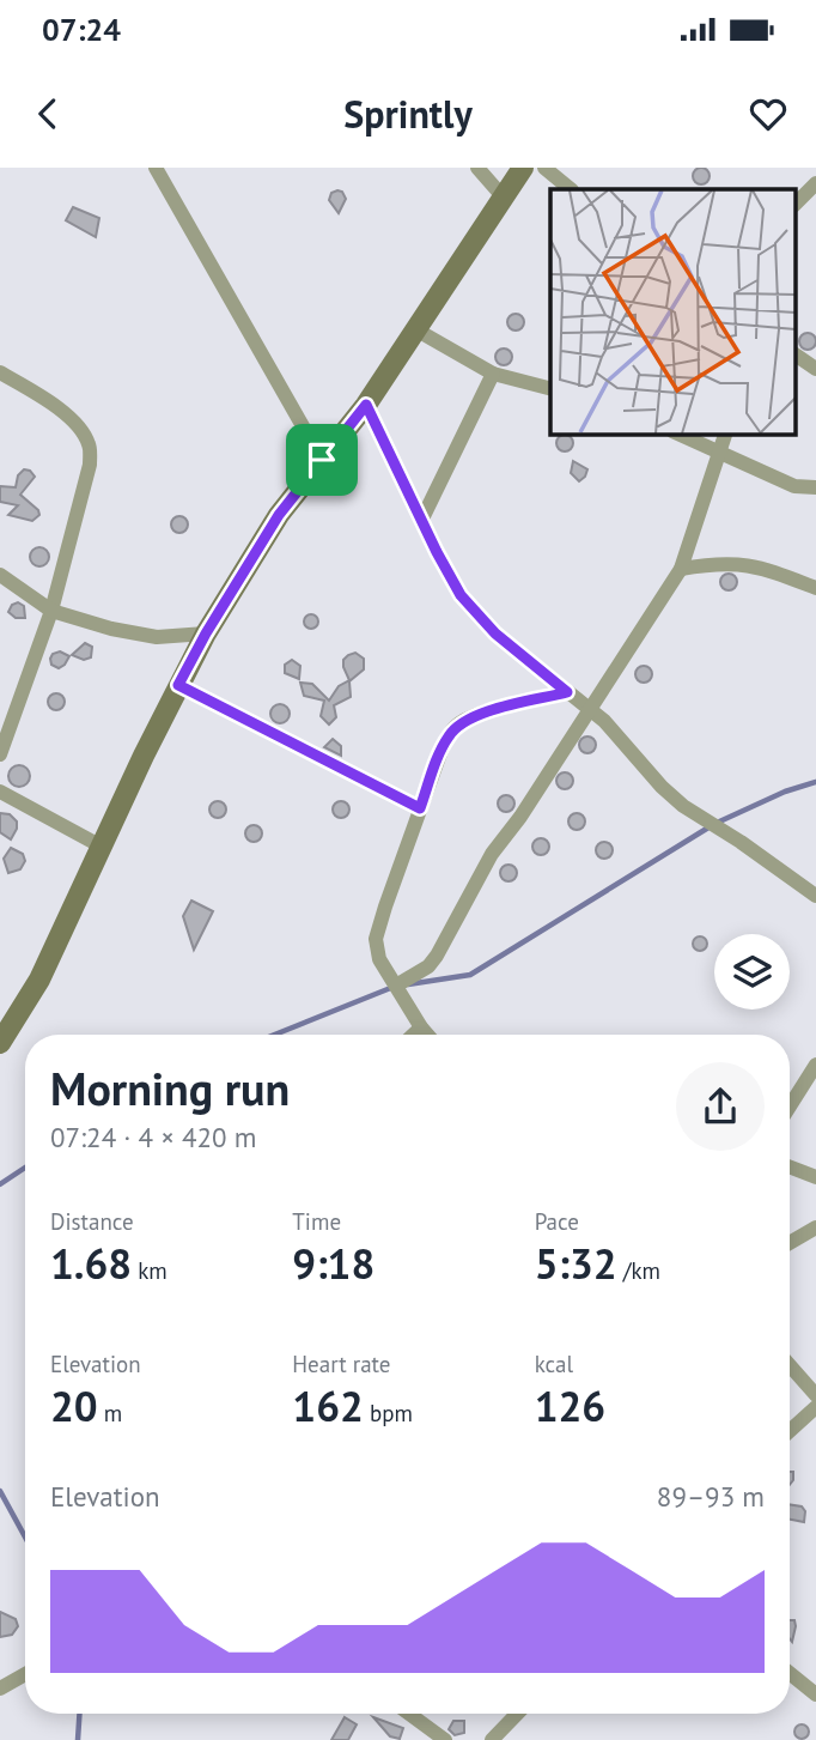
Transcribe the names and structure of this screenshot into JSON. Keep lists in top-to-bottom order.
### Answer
{
  "page": {
    "status": "07:24",
    "header": "Sprintly",
    "heading": ["Morning run", "07:24 · 4 × 420 m"],
    "stats": [
      ["Distance", "1.68 km"],
      ["Time", "9:18"],
      ["Pace", "5:32 /km"],
      ["Elevation", "20 m"],
      ["Heart rate", "162 bpm"],
      ["kcal", "126"]
    ],
    "chart": ["Elevation", "89–93 m"]
  }
}
